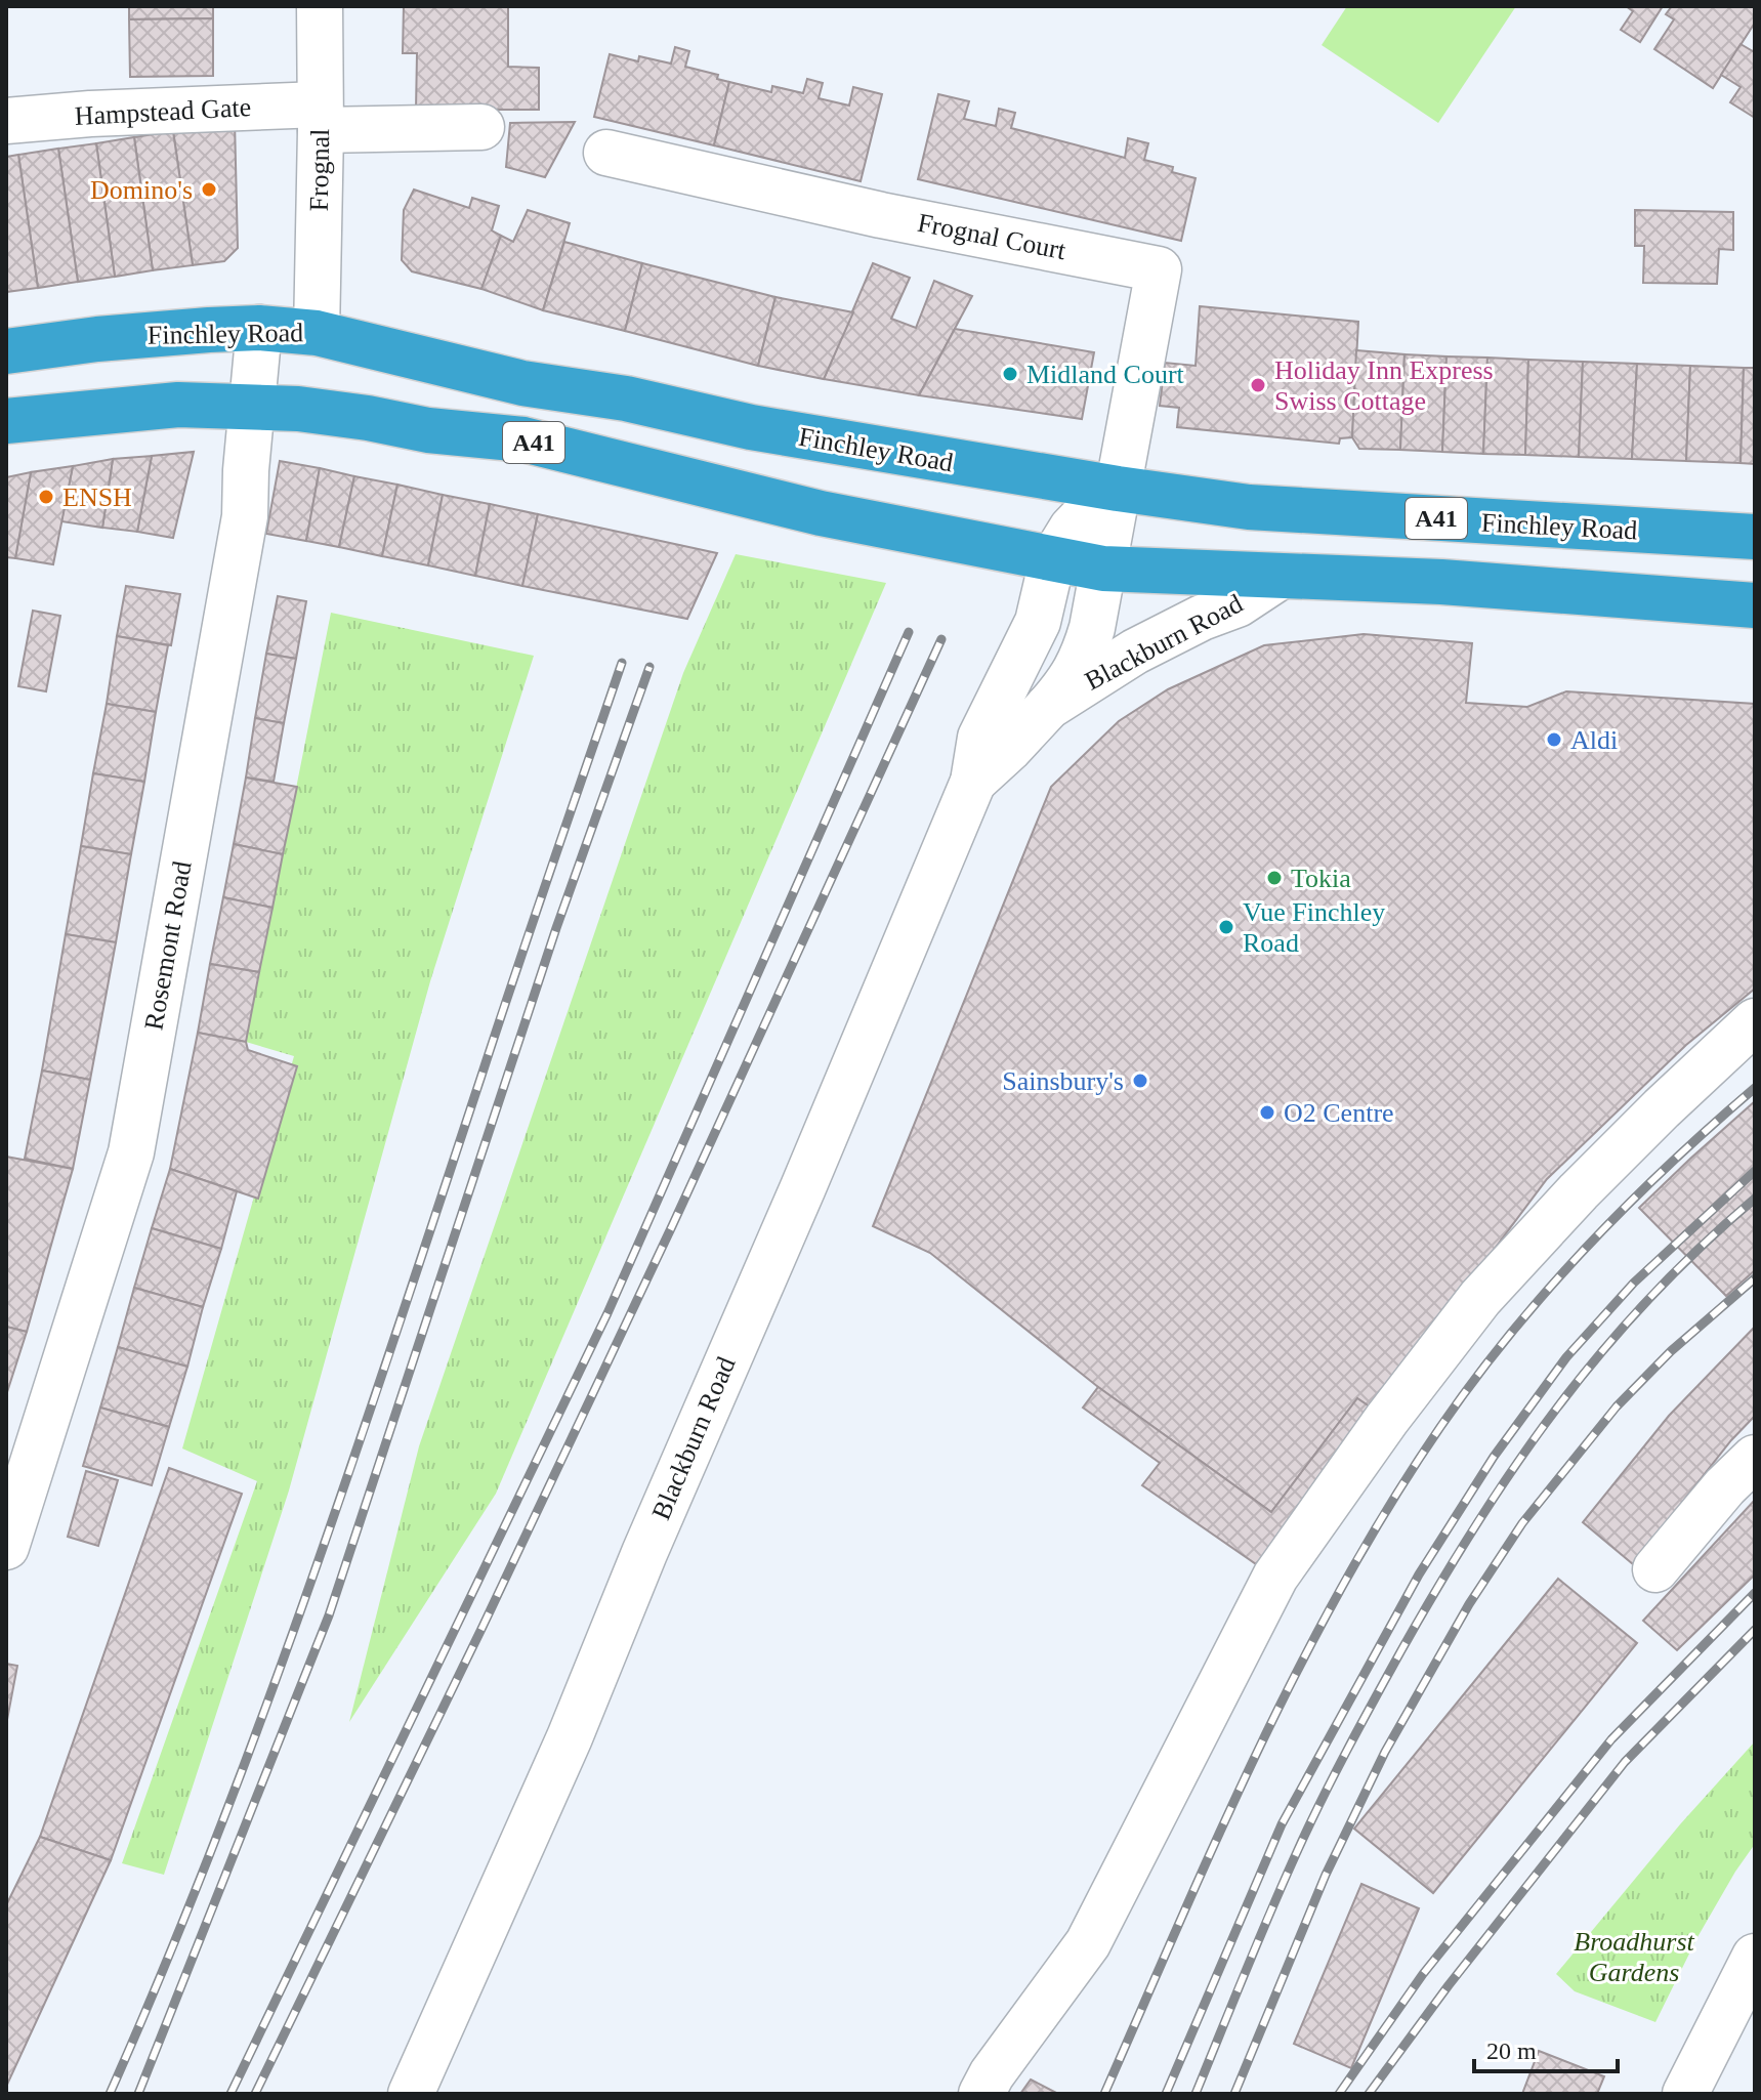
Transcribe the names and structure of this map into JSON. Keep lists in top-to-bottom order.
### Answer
{
  "streets": {
    "highway": ["Finchley Road", "A41"],
    "street": [
      "Hampstead Gate",
      "Frognal",
      "Frognal Court",
      "Blackburn Road",
      "Rosemont Road"
    ]
  },
  "crossings": [
    ["Hampstead Gate", "Frognal"],
    ["Frognal", "Finchley Road"],
    ["Frognal Court", "Finchley Road"],
    ["Frognal Court", "Blackburn Road"],
    ["Finchley Road", "Blackburn Road"],
    ["Finchley Road", "Rosemont Road"],
    ["A41", "Blackburn Road"],
    ["A41", "Rosemont Road"]
  ],
  "parks": ["Broadhurst Gardens"],
  "places": [
    "Domino's",
    "Midland Court",
    "Holiday Inn Express Swiss Cottage",
    "ENSH",
    "Aldi",
    "Tokia",
    "Vue Finchley Road",
    "Sainsbury's",
    "O2 Centre"
  ],
  "scale_bar": "20 m"
}
